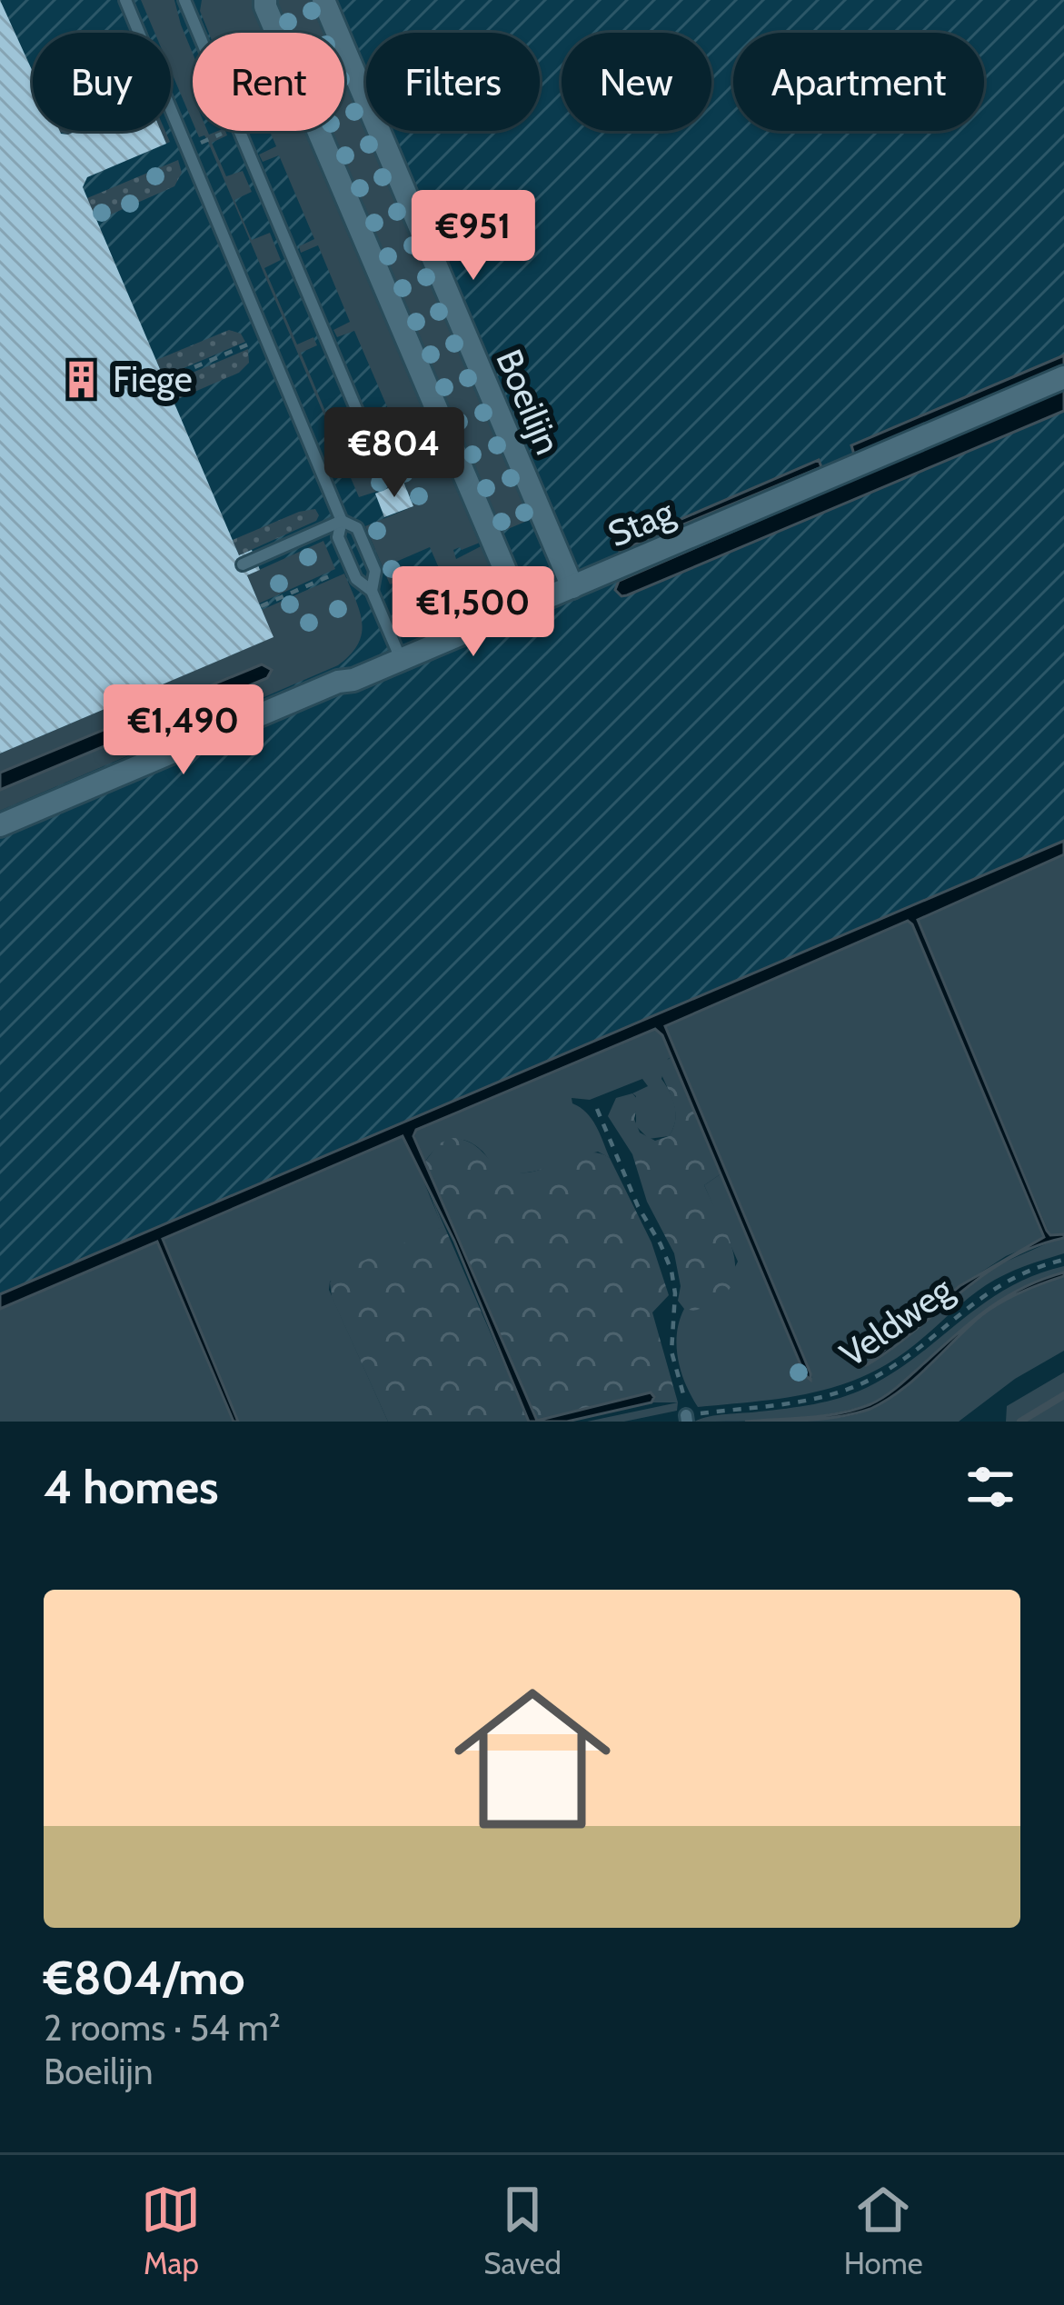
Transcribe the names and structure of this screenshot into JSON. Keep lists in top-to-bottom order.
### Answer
{
  "streets": {
    "street": ["Boeilijn", "Stag"],
    "path": ["Veldweg"]
  },
  "crossings": [
    ["Boeilijn", "Stag"]
  ],
  "places": {
    "building": ["Fiege"]
  },
  "page": {
    "chip": [
      "Buy",
      "Rent",
      "Filters",
      "New",
      "Apartment"
    ],
    "price": [
      "€951",
      "€804",
      "€1,500",
      "€1,490"
    ],
    "heading": "4 homes",
    "list": [
      {
        "name": "€804/mo",
        "note": "2 rooms · 54 m² · Boeilijn"
      }
    ],
    "tabs": ["Map", "Saved", "Home"]
  }
}
